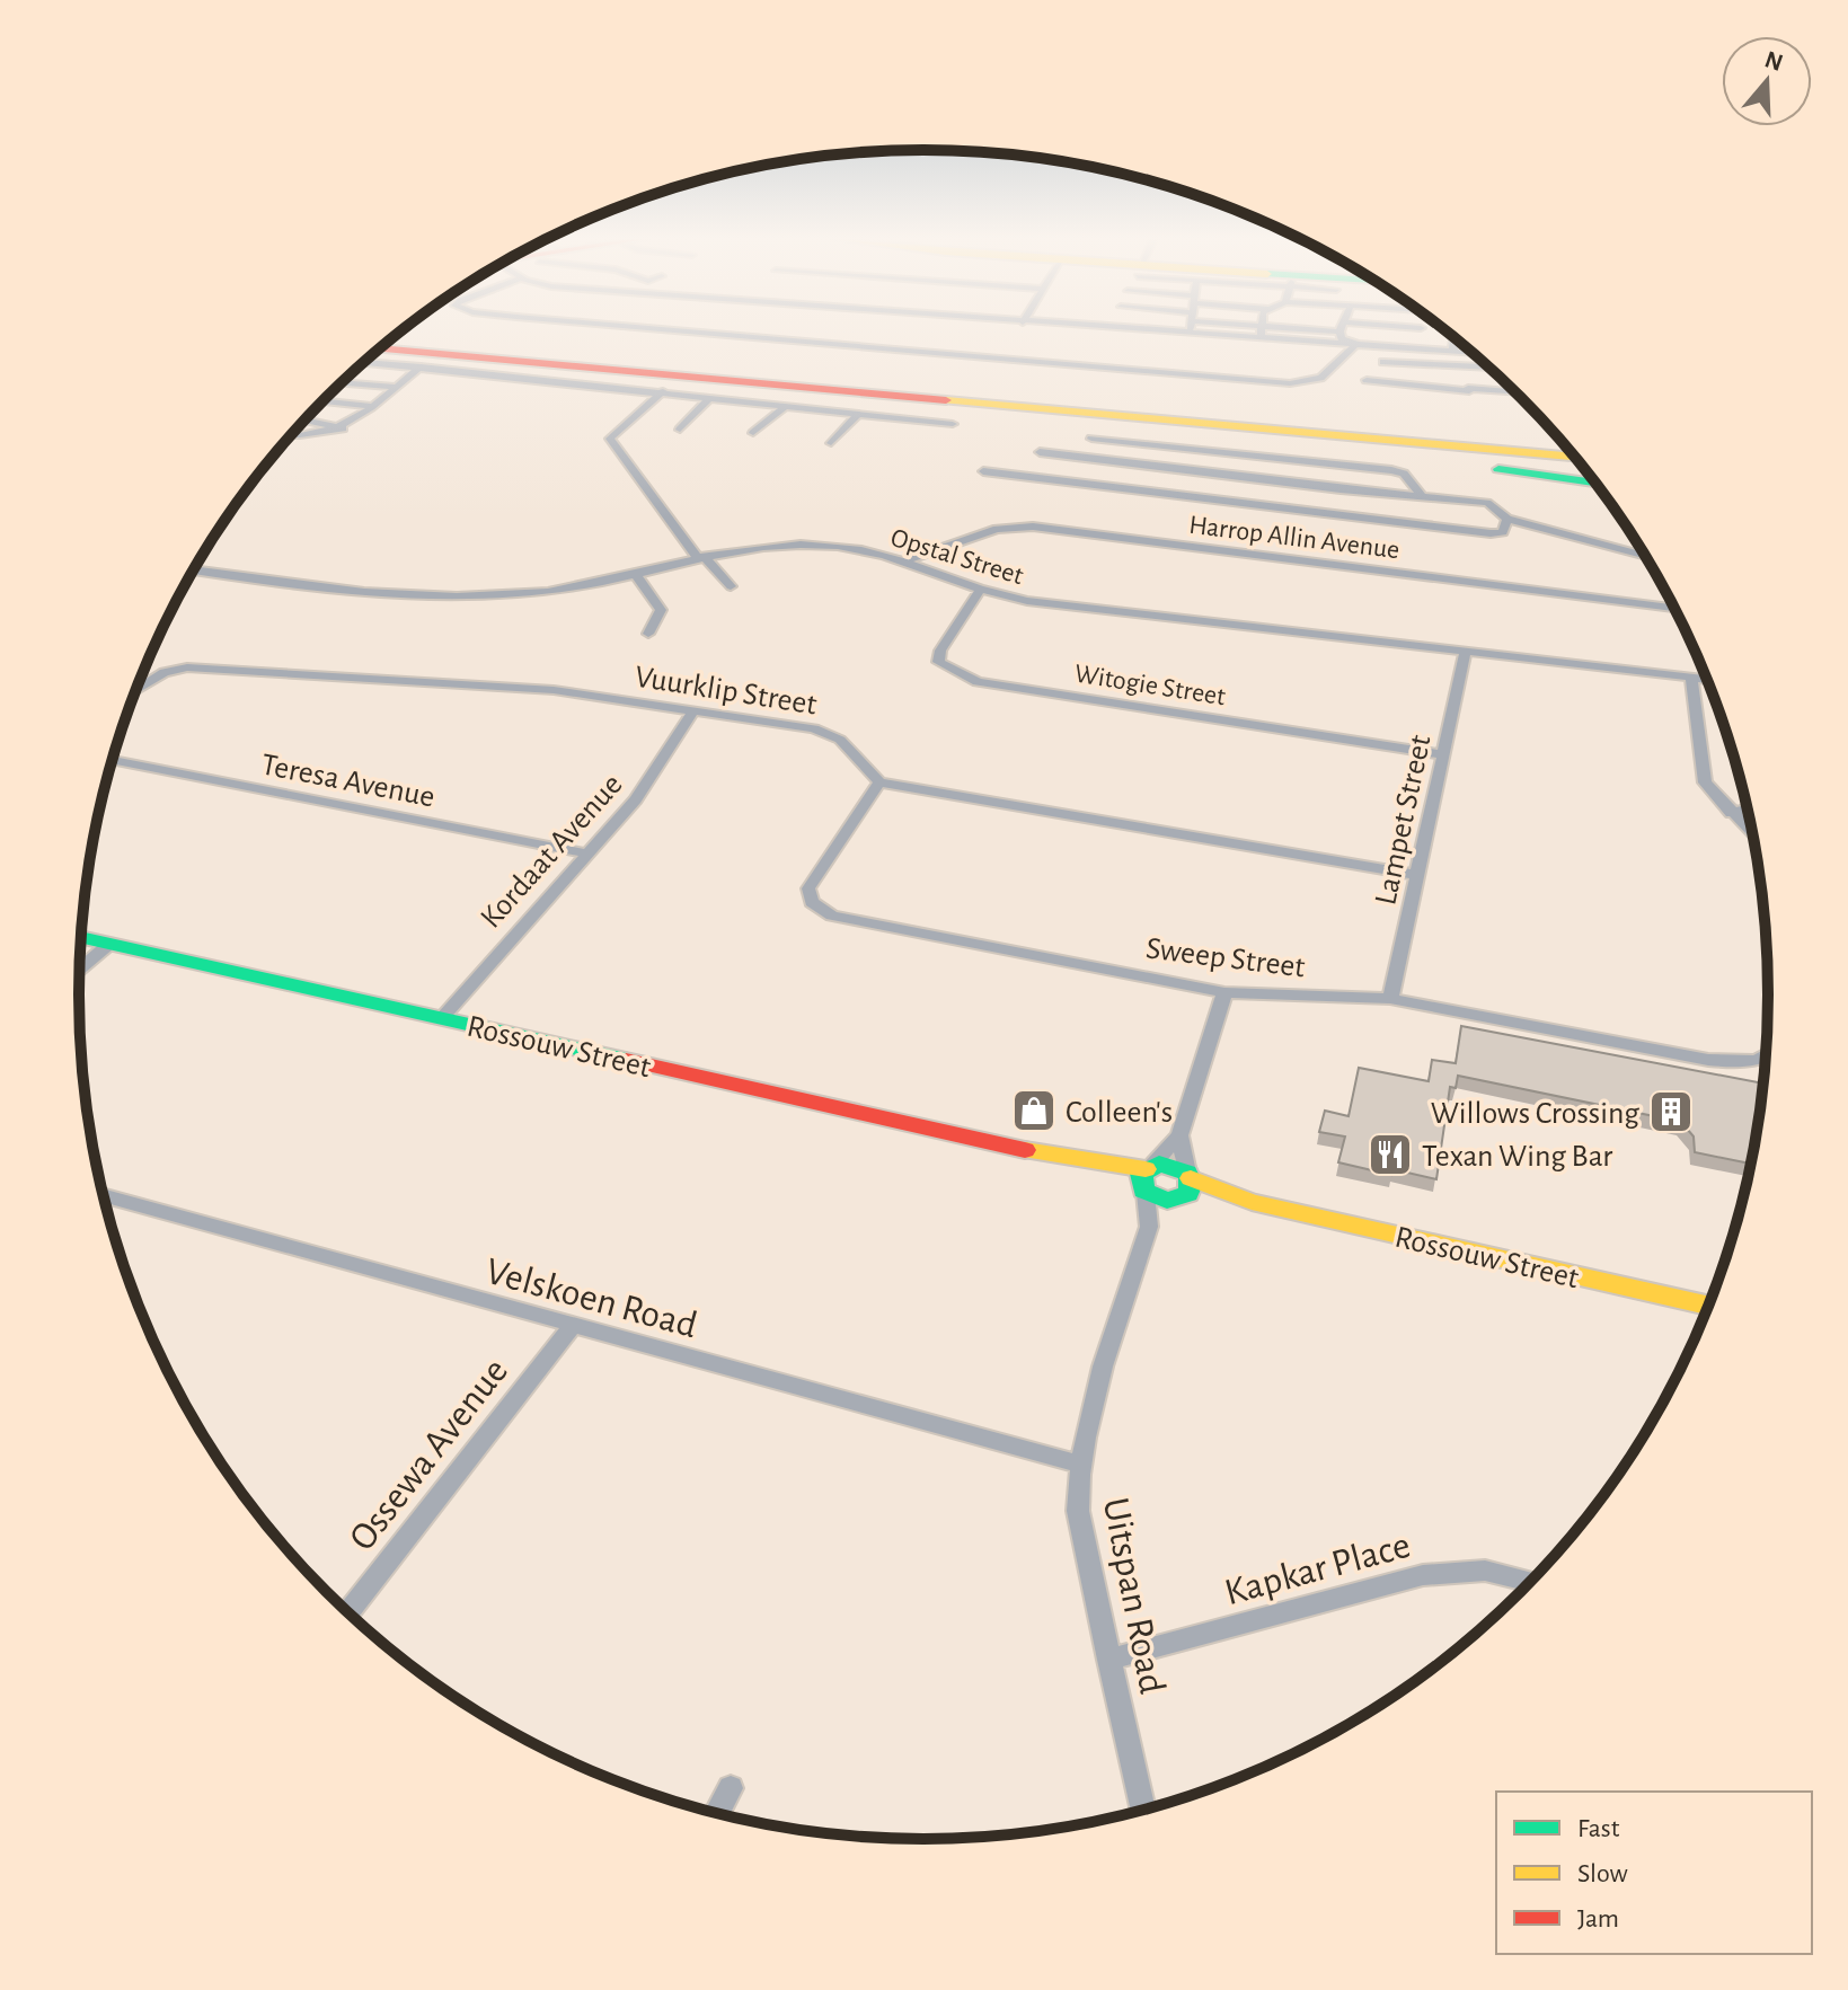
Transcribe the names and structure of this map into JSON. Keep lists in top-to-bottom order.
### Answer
{
  "streets": {
    "main road": ["Rossouw Street"],
    "street": [
      "Harrop Allin Avenue",
      "Opstal Street",
      "Witogie Street",
      "Vuurklip Street",
      "Teresa Avenue",
      "Lampet Street",
      "Kordaat Avenue",
      "Sweep Street",
      "Velskoen Road",
      "Ossewa Avenue",
      "Kapkar Place",
      "Uitspan Road"
    ]
  },
  "crossings": [
    ["Harrop Allin Avenue", "Opstal Street"],
    ["Opstal Street", "Witogie Street"],
    ["Opstal Street", "Lampet Street"],
    ["Witogie Street", "Lampet Street"],
    ["Vuurklip Street", "Kordaat Avenue"],
    ["Vuurklip Street", "Sweep Street"],
    ["Teresa Avenue", "Kordaat Avenue"],
    ["Lampet Street", "Sweep Street"],
    ["Kordaat Avenue", "Rossouw Street"],
    ["Rossouw Street", "Uitspan Road"],
    ["Velskoen Road", "Ossewa Avenue"],
    ["Velskoen Road", "Uitspan Road"],
    ["Kapkar Place", "Uitspan Road"]
  ],
  "places": {
    "shop": ["Colleen's"],
    "building": ["Willows Crossing"],
    "restaurant": ["Texan Wing Bar"]
  },
  "legend": ["Fast", "Slow", "Jam"],
  "north": "top"
}
